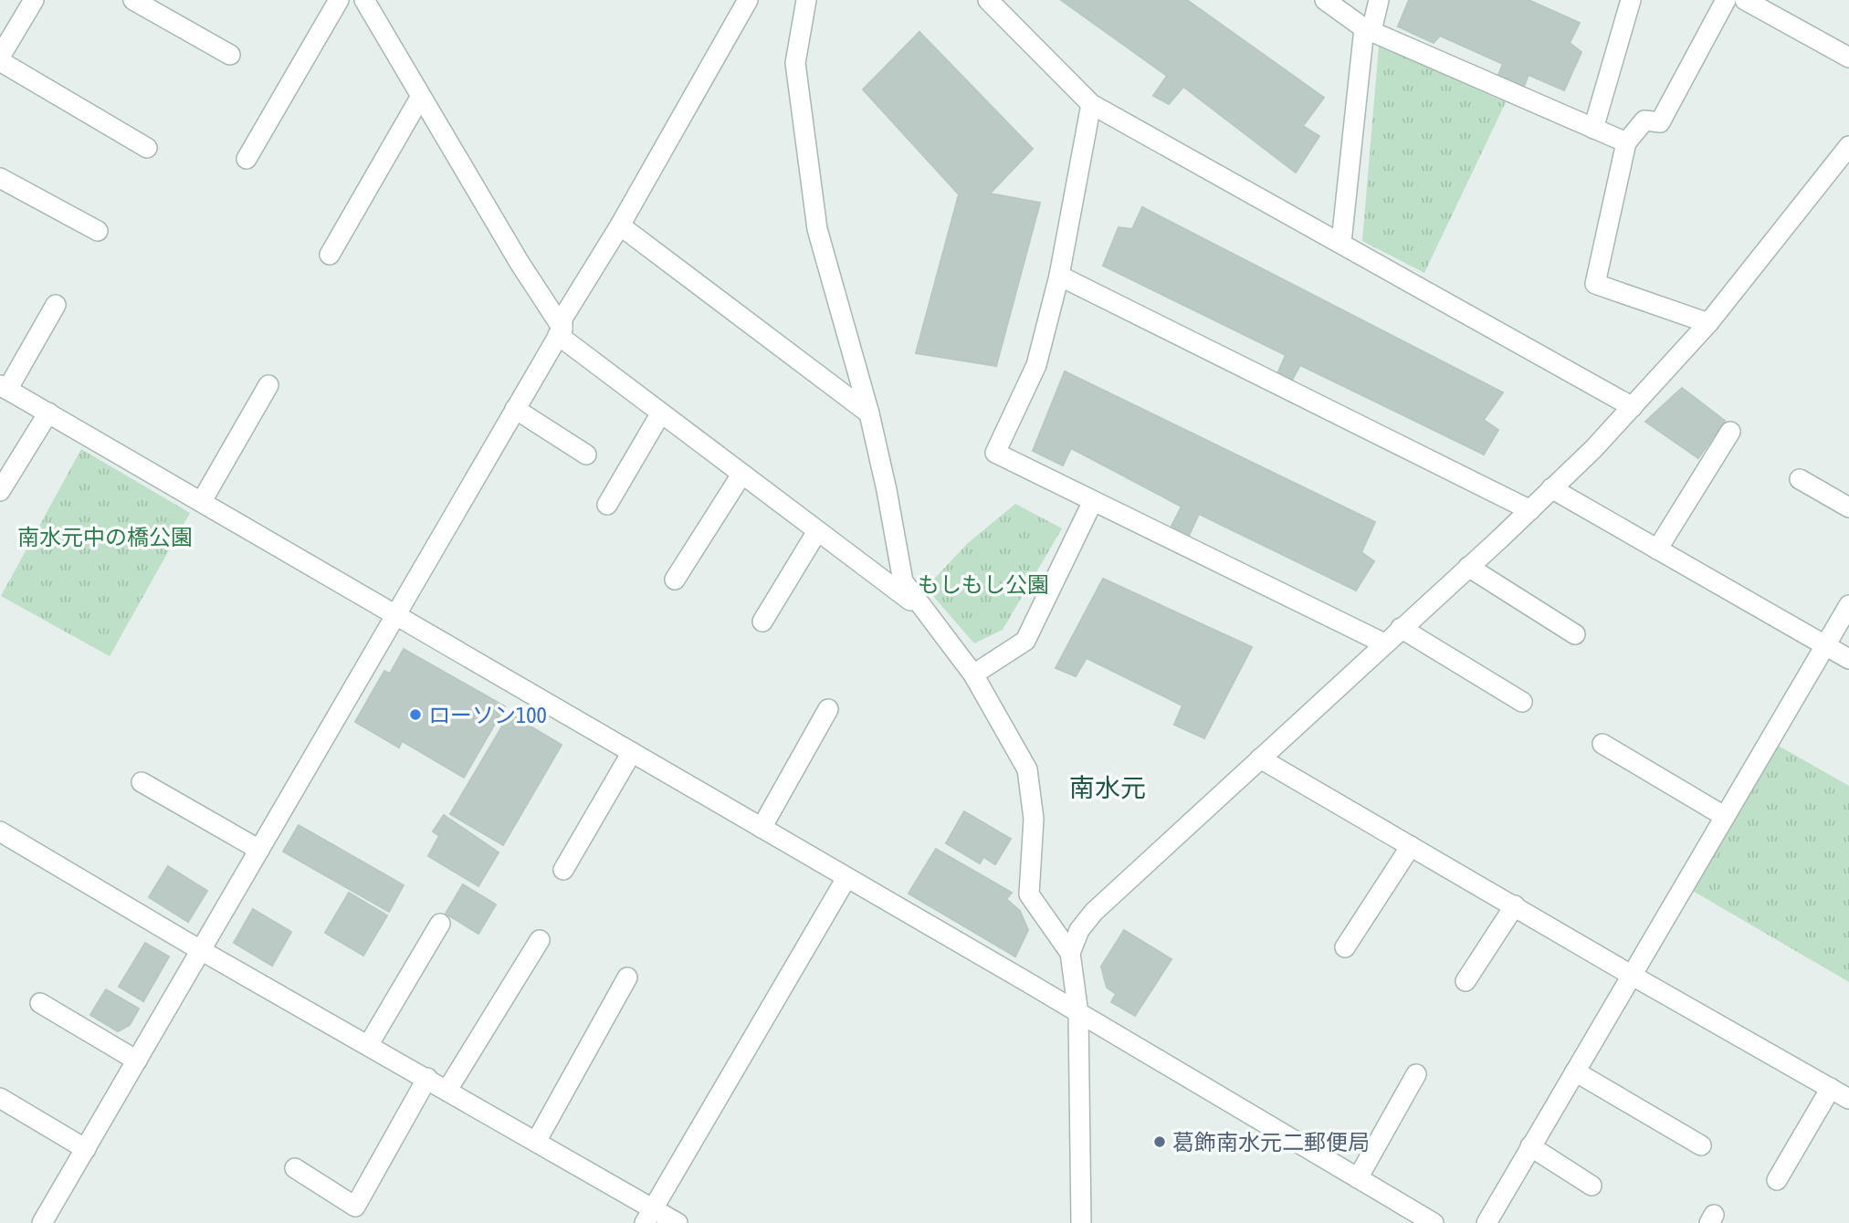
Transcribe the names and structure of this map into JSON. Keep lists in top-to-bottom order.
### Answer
{
  "districts": ["南水元"],
  "parks": ["南水元中の橋公園", "もしもし公園"],
  "places": ["ローソン100", "葛飾南水元二郵便局"]
}
